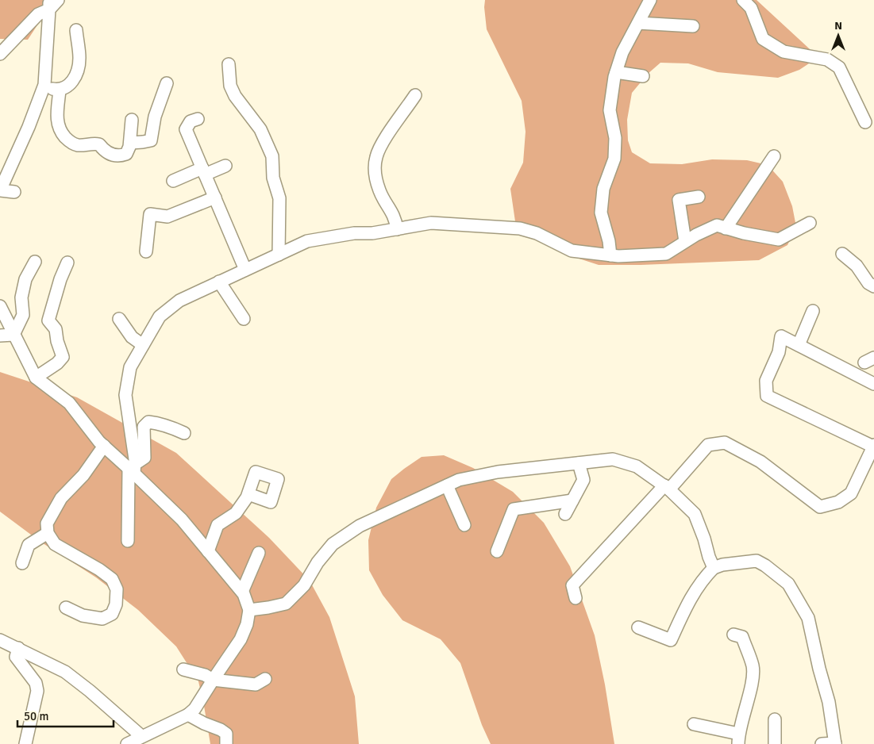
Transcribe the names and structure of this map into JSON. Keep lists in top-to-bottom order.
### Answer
{
  "scale_bar": "50 m",
  "north": "top"
}
